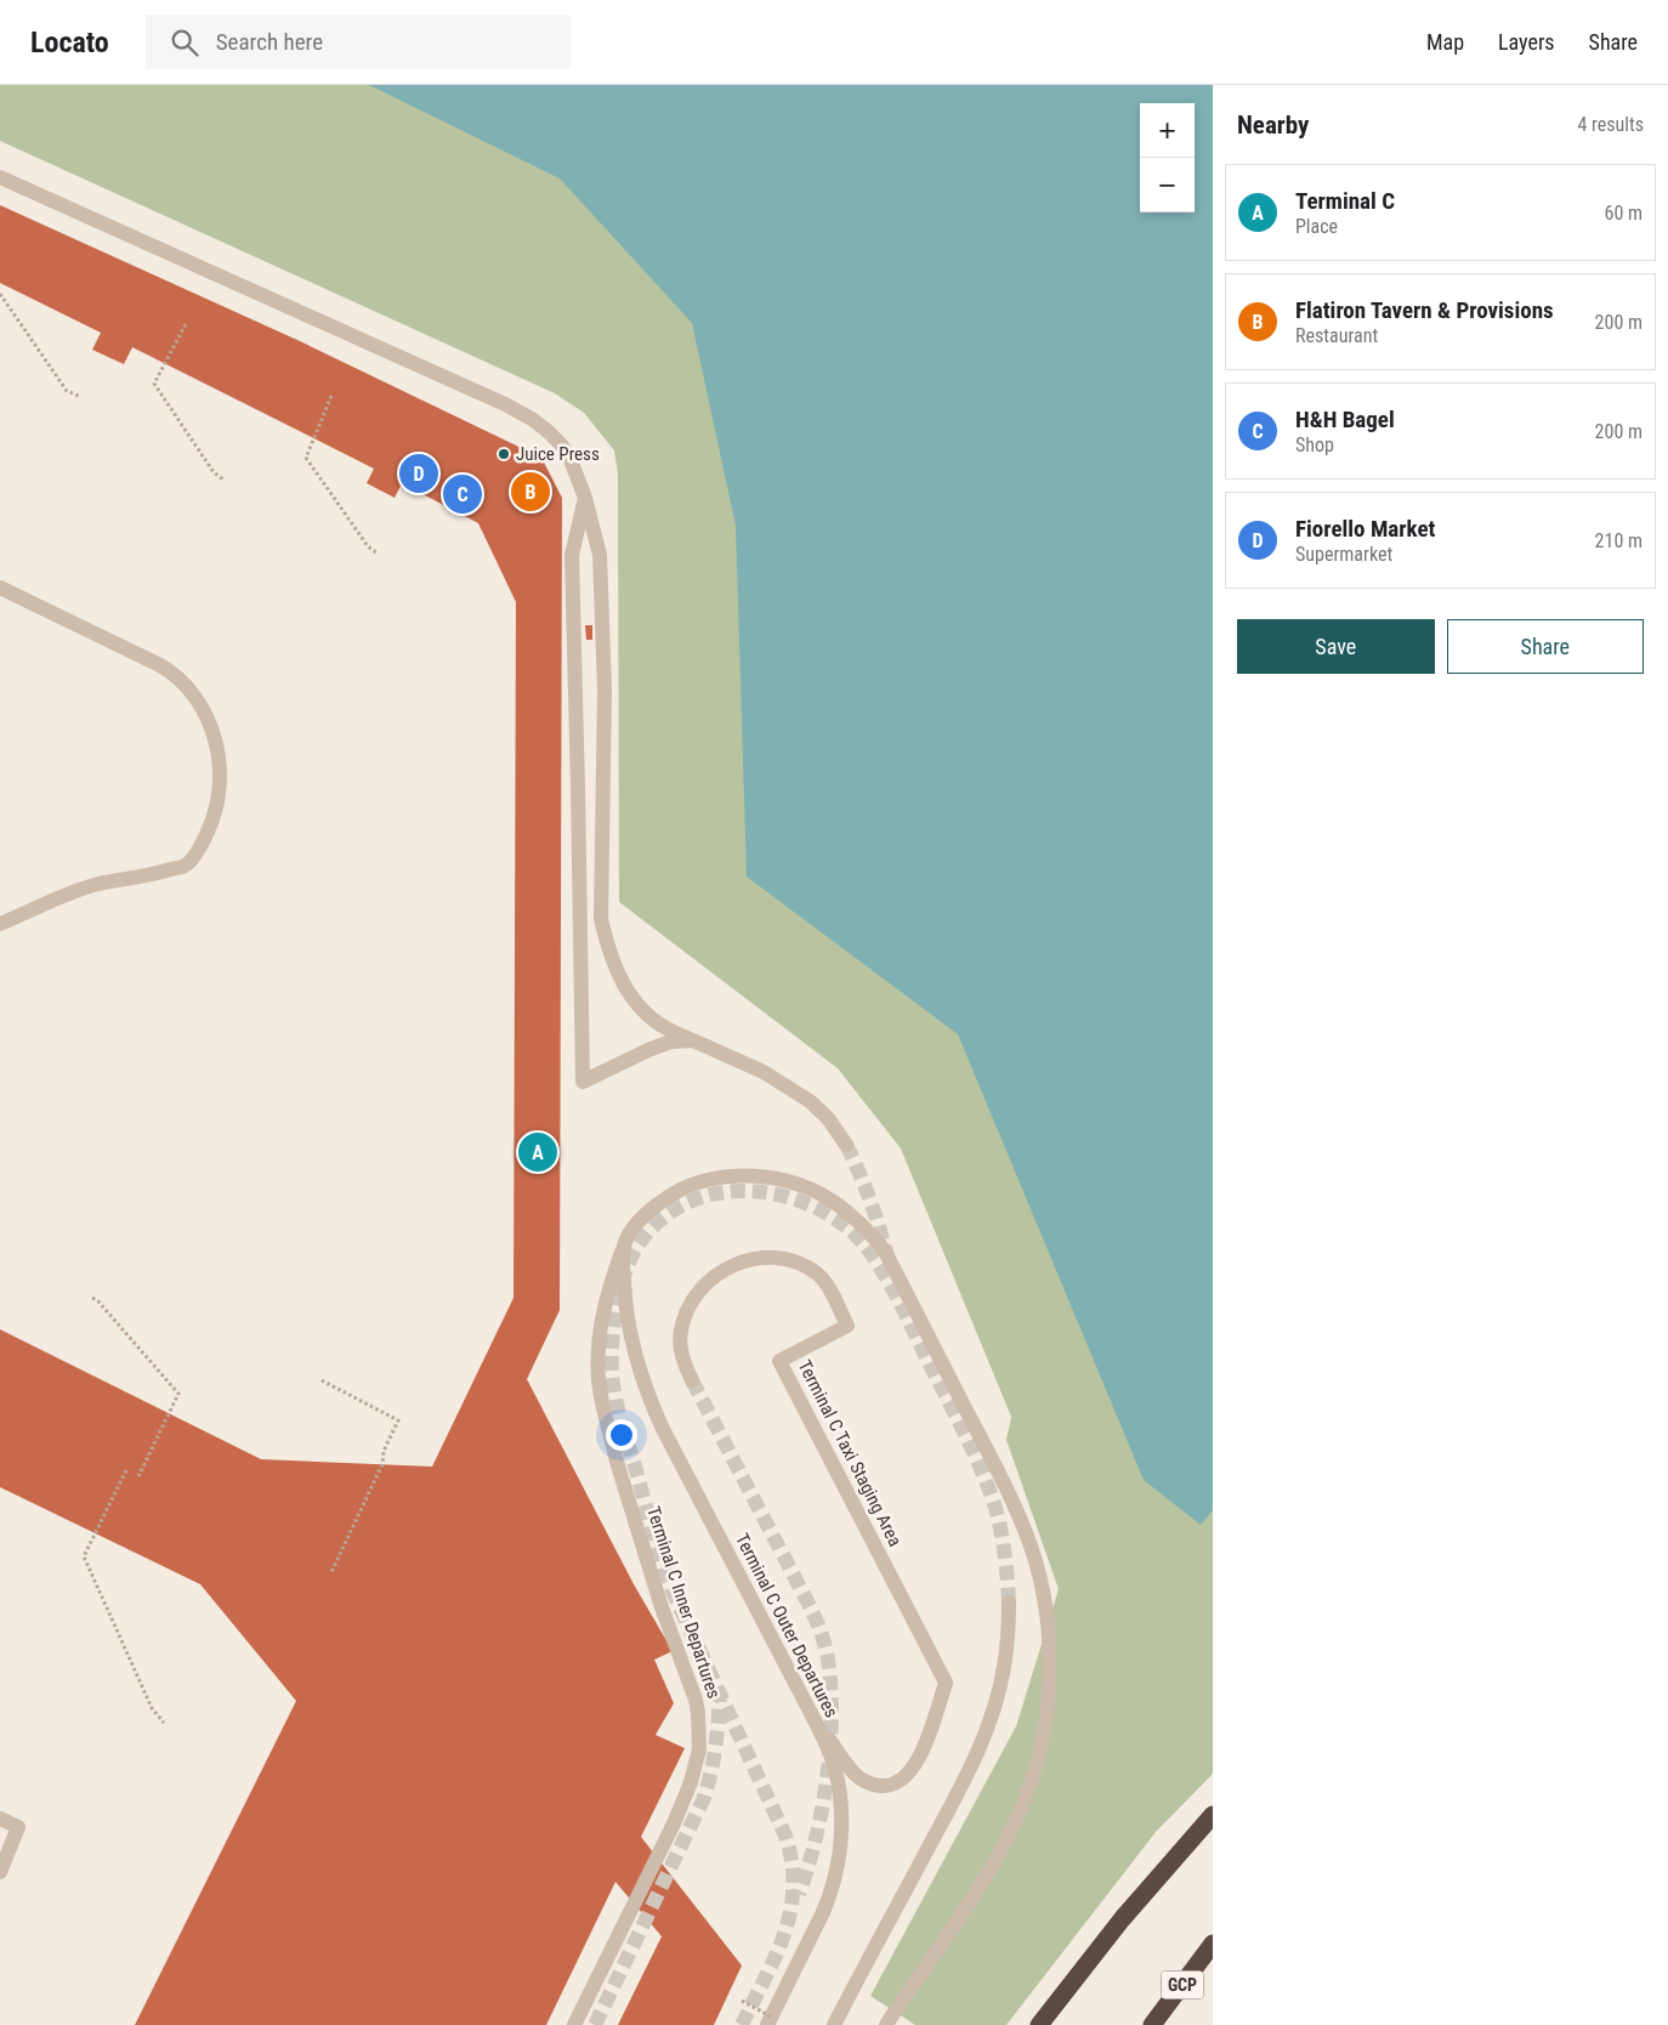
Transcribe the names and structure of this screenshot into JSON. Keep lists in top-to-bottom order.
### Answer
{
  "streets": {
    "highway": ["GCP"],
    "street": ["Terminal C Taxi Staging Area", "Terminal C Inner Departures", "Terminal C Outer Departures"]
  },
  "crossings": [
    ["Terminal C Taxi Staging Area", "Terminal C Outer Departures"],
    ["Terminal C Inner Departures", "Terminal C Outer Departures"]
  ],
  "places": ["Juice Press"],
  "page": {
    "header": "Locato",
    "search": "Search here",
    "nav": ["Map", "Layers", "Share"],
    "heading": ["Nearby", "4 results"],
    "map_buttons": ["+", "−"],
    "list": [
      {
        "mark": "A",
        "name": "Terminal C",
        "note": "Place",
        "value": "60 m"
      },
      {
        "mark": "B",
        "name": "Flatiron Tavern & Provisions",
        "note": "Restaurant",
        "value": "200 m"
      },
      {
        "mark": "C",
        "name": "H&H Bagel",
        "note": "Shop",
        "value": "200 m"
      },
      {
        "mark": "D",
        "name": "Fiorello Market",
        "note": "Supermarket",
        "value": "210 m"
      }
    ],
    "pins": [
      "D",
      "B",
      "C",
      "A"
    ],
    "buttons": ["Save", "Share"]
  }
}
